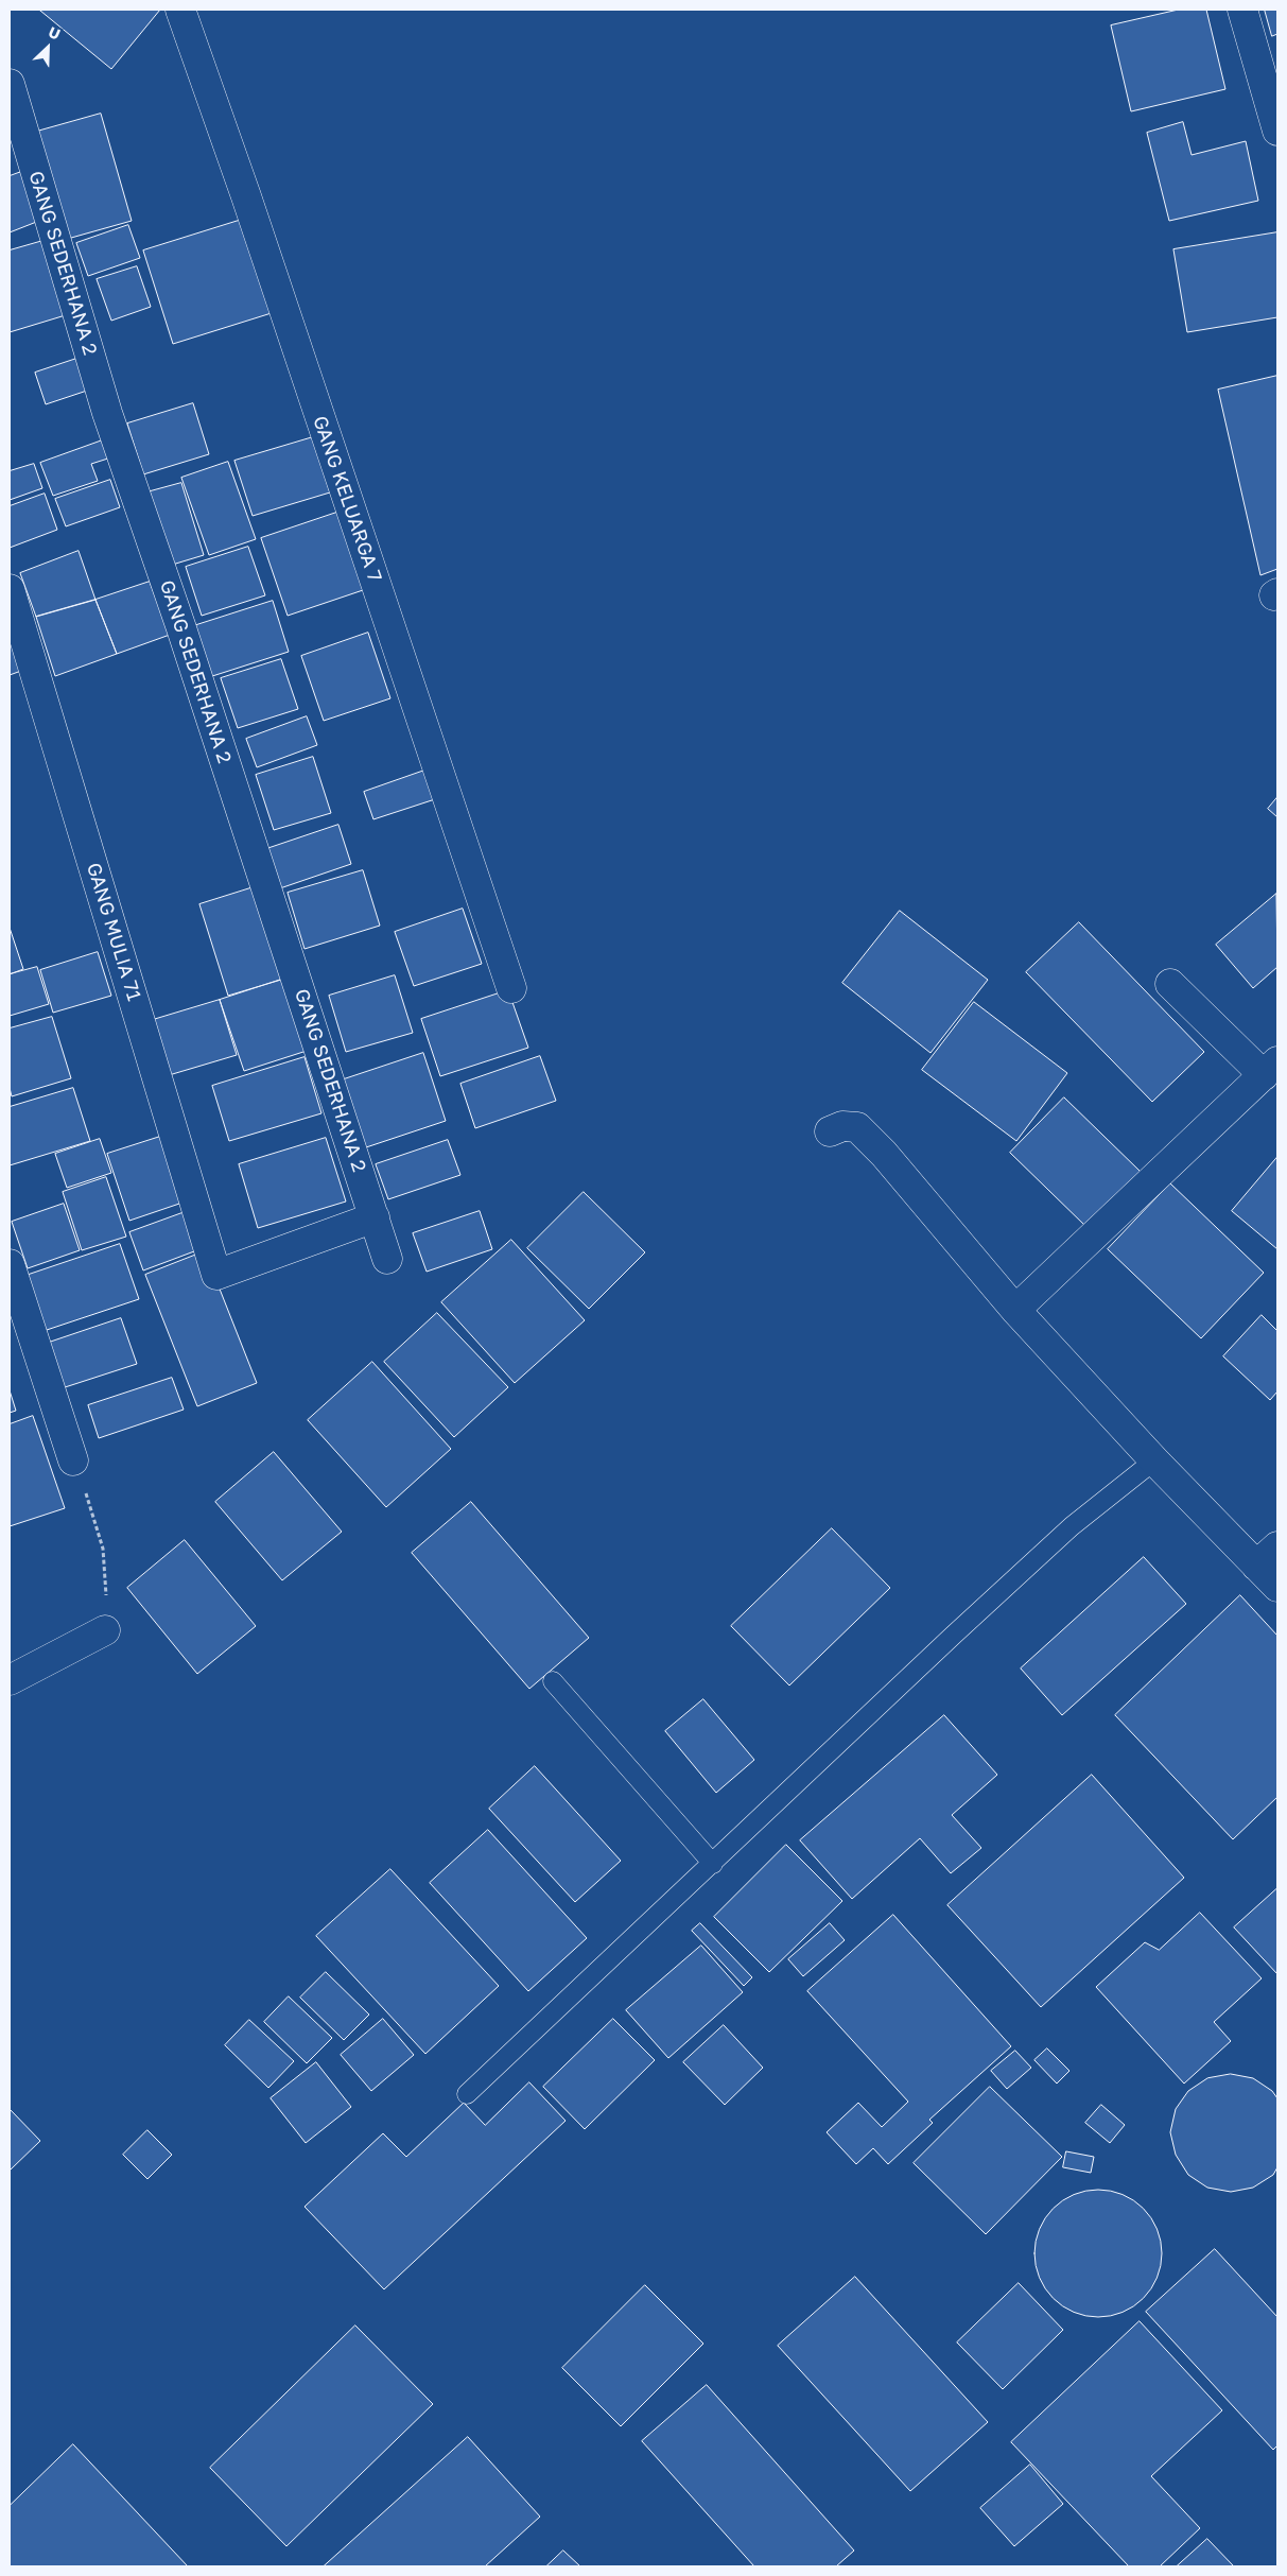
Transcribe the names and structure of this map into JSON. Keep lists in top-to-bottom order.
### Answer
{
  "streets": {
    "street": ["GANG SEDERHANA 2", "GANG KELUARGA 7", "GANG MULIA 71"]
  },
  "crossings": [
    ["GANG SEDERHANA 2", "GANG MULIA 71"]
  ],
  "north": "top right"
}
